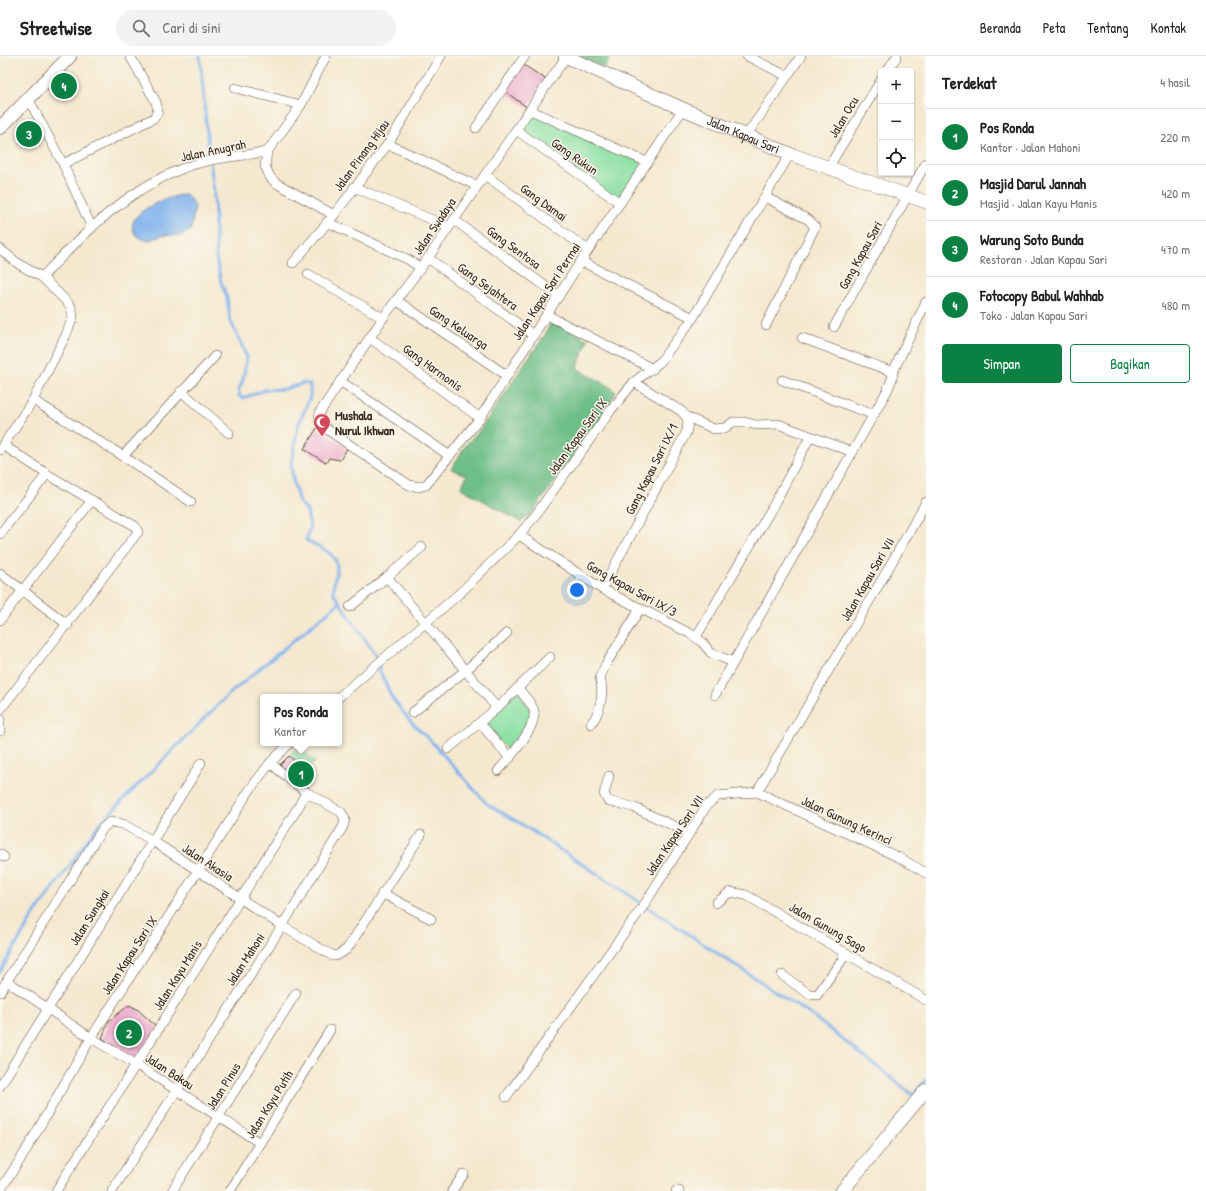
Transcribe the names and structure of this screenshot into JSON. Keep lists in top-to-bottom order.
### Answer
{
  "streets": {
    "main road": ["Jalan Kapau Sari"],
    "street": [
      "Jalan Ocu",
      "Jalan Anugrah",
      "Jalan Pinang Hijau",
      "Gang Rukun",
      "Gang Damai",
      "Jalan Swadaya",
      "Gang Sentosa",
      "Gang Kapau Sari",
      "Gang Sejahtera",
      "Jalan Kapau Sari Permai",
      "Gang Keluarga",
      "Gang Harmonis",
      "Jalan Kapau Sari IX",
      "Gang Kapau Sari IX/1",
      "Jalan Kapau Sari VII",
      "Gang Kapau Sari IX/3",
      "Jalan Gunung Kerinci",
      "Jalan Akasia",
      "Jalan Sungkai",
      "Jalan Gunung Sago",
      "Jalan Mahoni",
      "Jalan Kayu Manis",
      "Jalan Bakau",
      "Jalan Pinus",
      "Jalan Kayu Putih"
    ]
  },
  "crossings": [
    ["Jalan Ocu", "Jalan Kapau Sari"],
    ["Jalan Kapau Sari", "Jalan Swadaya"],
    ["Jalan Kapau Sari", "Gang Kapau Sari"],
    ["Jalan Kapau Sari", "Jalan Kapau Sari Permai"],
    ["Jalan Kapau Sari", "Jalan Kapau Sari IX"],
    ["Jalan Pinang Hijau", "Gang Sentosa"],
    ["Gang Rukun", "Jalan Swadaya"],
    ["Gang Rukun", "Jalan Kapau Sari Permai"],
    ["Gang Damai", "Jalan Swadaya"],
    ["Gang Damai", "Jalan Kapau Sari Permai"],
    ["Jalan Swadaya", "Gang Sentosa"],
    ["Jalan Swadaya", "Gang Sejahtera"],
    ["Jalan Swadaya", "Jalan Kapau Sari Permai"],
    ["Jalan Swadaya", "Gang Keluarga"],
    ["Jalan Swadaya", "Gang Harmonis"],
    ["Gang Sentosa", "Jalan Kapau Sari Permai"],
    ["Gang Sejahtera", "Jalan Kapau Sari Permai"],
    ["Jalan Kapau Sari Permai", "Gang Keluarga"],
    ["Jalan Kapau Sari Permai", "Gang Harmonis"],
    ["Jalan Kapau Sari IX", "Gang Kapau Sari IX/1"],
    ["Jalan Kapau Sari IX", "Gang Kapau Sari IX/3"],
    ["Jalan Kapau Sari IX", "Jalan Akasia"],
    ["Jalan Kapau Sari IX", "Jalan Mahoni"],
    ["Jalan Kapau Sari IX", "Jalan Bakau"],
    ["Gang Kapau Sari IX/1", "Gang Kapau Sari IX/3"],
    ["Jalan Kapau Sari VII", "Jalan Gunung Kerinci"],
    ["Jalan Akasia", "Jalan Sungkai"],
    ["Jalan Akasia", "Jalan Mahoni"],
    ["Jalan Akasia", "Jalan Kayu Manis"],
    ["Jalan Akasia", "Jalan Bakau"],
    ["Jalan Sungkai", "Jalan Bakau"],
    ["Jalan Mahoni", "Jalan Kayu Manis"],
    ["Jalan Mahoni", "Jalan Bakau"],
    ["Jalan Kayu Manis", "Jalan Bakau"],
    ["Jalan Bakau", "Jalan Pinus"],
    ["Jalan Bakau", "Jalan Kayu Putih"]
  ],
  "places": {
    "mosque": ["Mushala Nurul Ikhwan"]
  },
  "page": {
    "header": "Streetwise",
    "search": "Cari di sini",
    "nav": [
      "Beranda",
      "Peta",
      "Tentang",
      "Kontak"
    ],
    "heading": ["Terdekat", "4 hasil"],
    "map_buttons": ["+", "−"],
    "pins": [
      "4",
      "3",
      "1",
      "2"
    ],
    "list": [
      {
        "mark": "1",
        "name": "Pos Ronda",
        "note": "Kantor · Jalan Mahoni",
        "value": "220 m"
      },
      {
        "mark": "2",
        "name": "Masjid Darul Jannah",
        "note": "Masjid · Jalan Kayu Manis",
        "value": "420 m"
      },
      {
        "mark": "3",
        "name": "Warung Soto Bunda",
        "note": "Restoran · Jalan Kapau Sari",
        "value": "470 m"
      },
      {
        "mark": "4",
        "name": "Fotocopy Babul Wahhab",
        "note": "Toko · Jalan Kapau Sari",
        "value": "480 m"
      }
    ],
    "buttons": ["Simpan", "Bagikan"],
    "popup": ["Pos Ronda", "Kantor"]
  }
}
